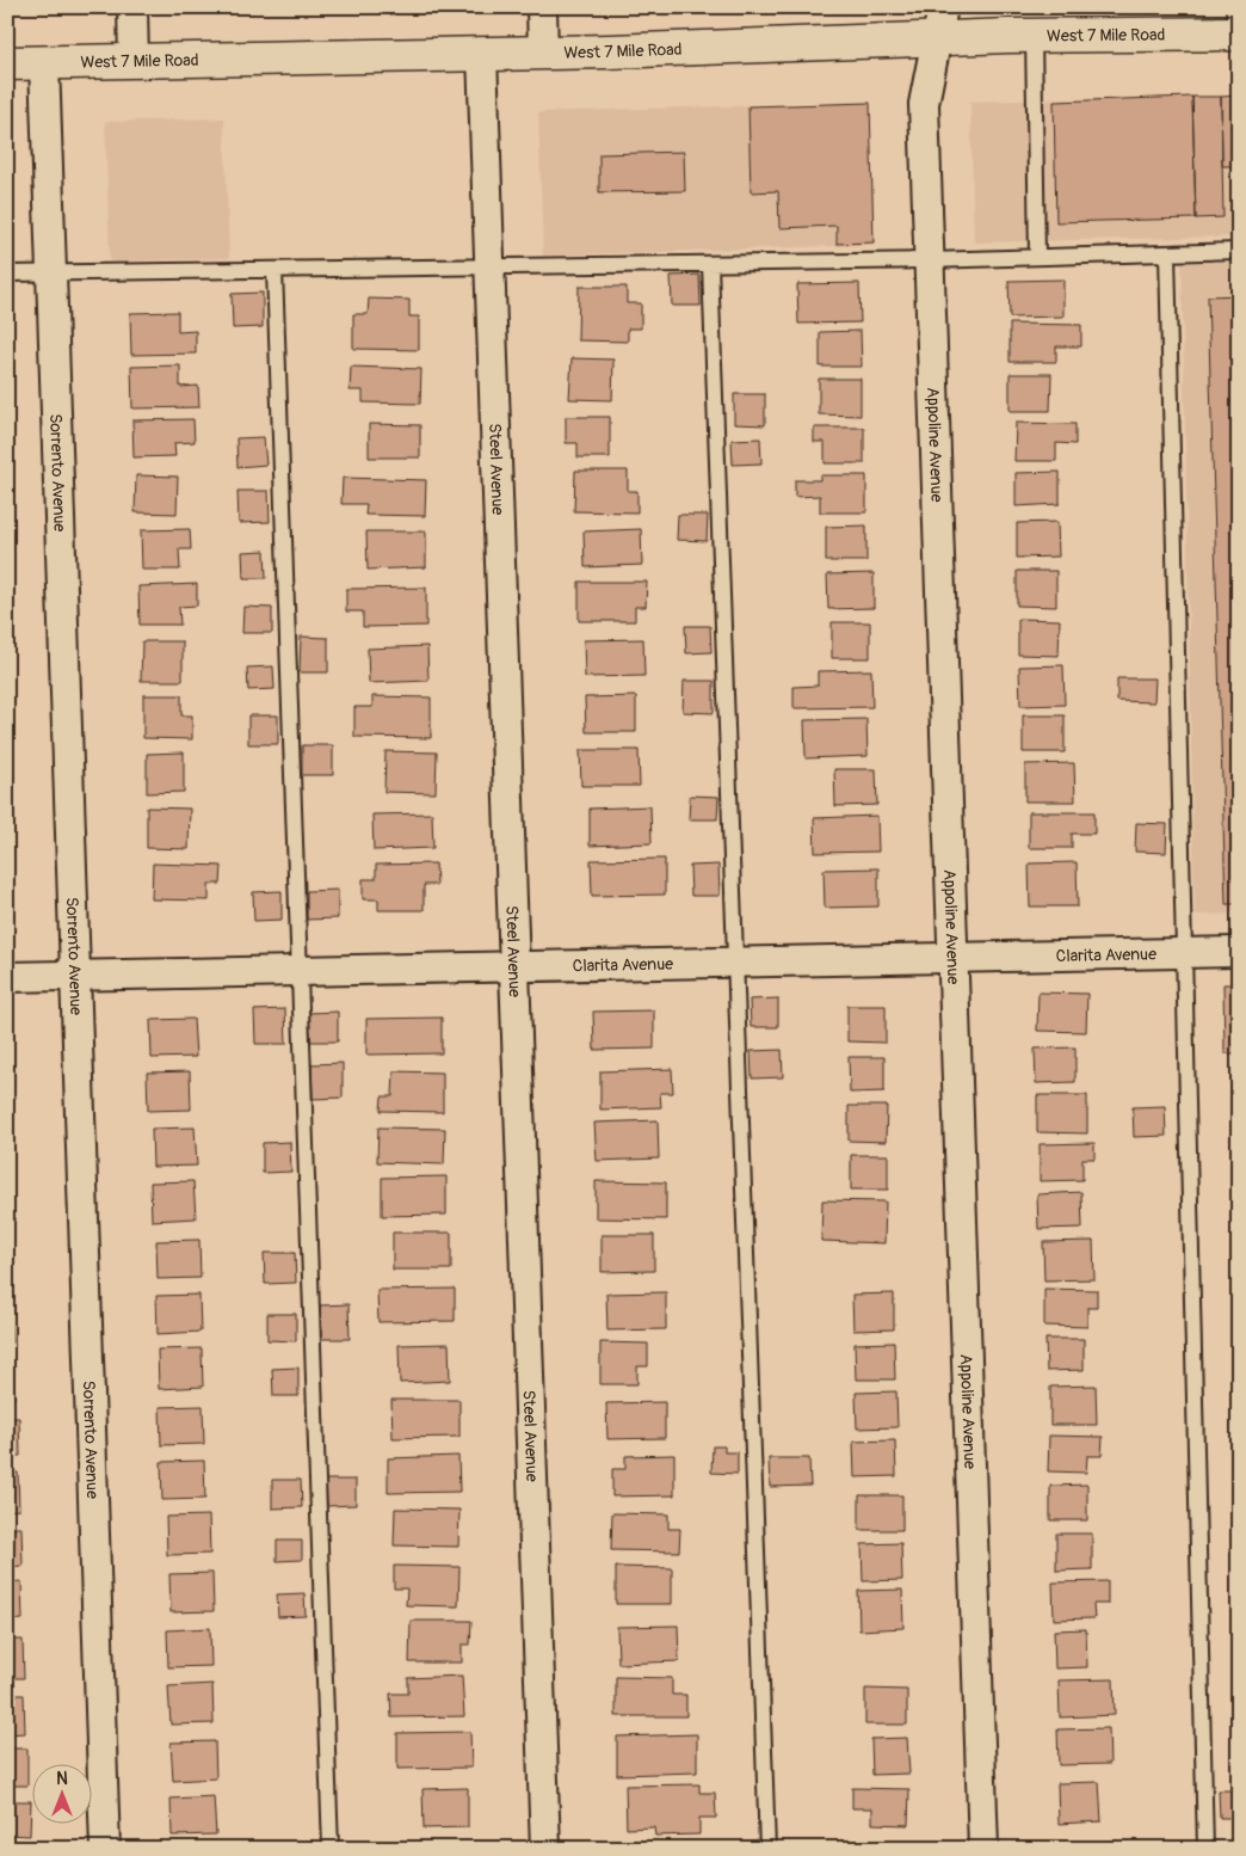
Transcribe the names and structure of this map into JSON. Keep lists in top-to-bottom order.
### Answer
{
  "streets": {
    "main road": ["West 7 Mile Road"],
    "street": [
      "Appoline Avenue",
      "Steel Avenue",
      "Sorrento Avenue",
      "Clarita Avenue"
    ]
  },
  "crossings": [
    ["West 7 Mile Road", "Appoline Avenue"],
    ["West 7 Mile Road", "Steel Avenue"],
    ["West 7 Mile Road", "Sorrento Avenue"],
    ["Appoline Avenue", "Clarita Avenue"],
    ["Steel Avenue", "Clarita Avenue"],
    ["Sorrento Avenue", "Clarita Avenue"]
  ],
  "north": "top"
}
